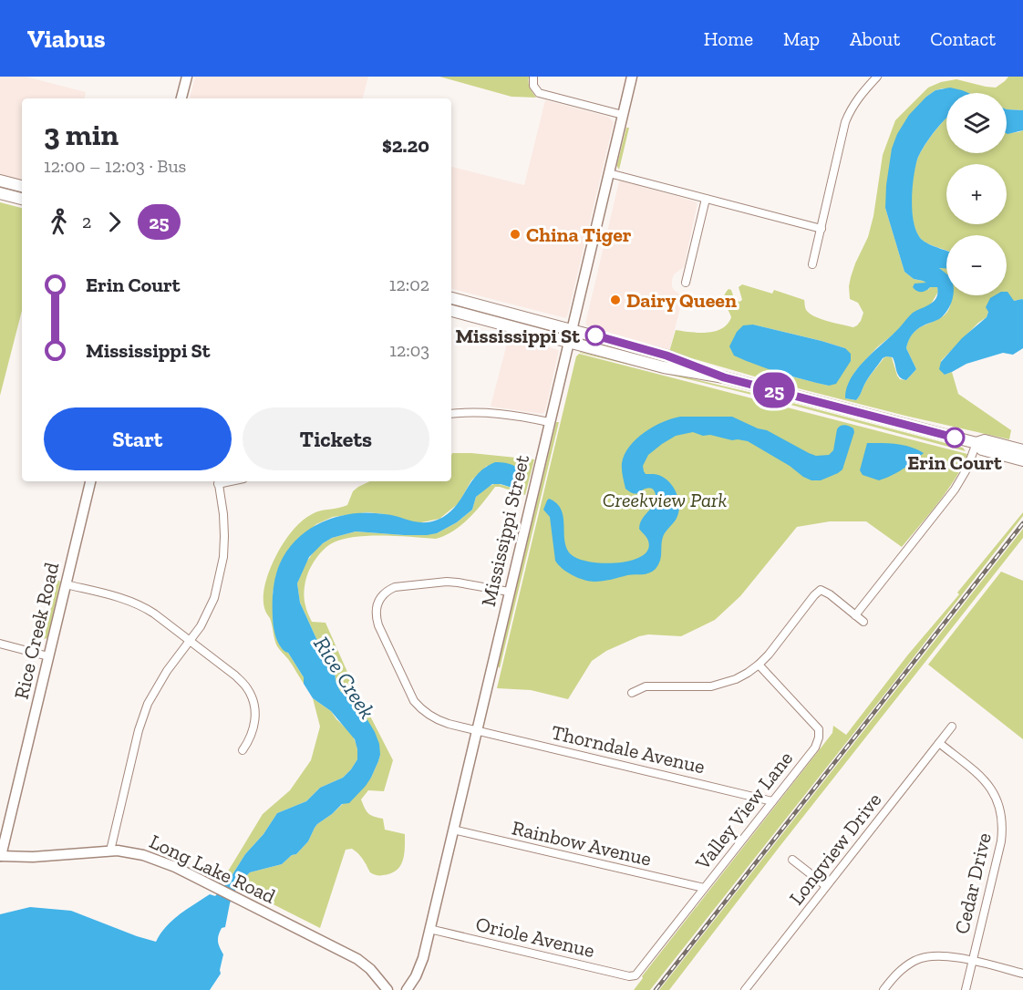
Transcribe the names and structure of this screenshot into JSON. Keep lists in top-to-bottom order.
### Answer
{
  "streets": {
    "street": [
      "Mississippi Street",
      "Rice Creek Road",
      "Thorndale Avenue",
      "Valley View Lane",
      "Rainbow Avenue",
      "Longview Drive",
      "Long Lake Road",
      "Cedar Drive",
      "Oriole Avenue"
    ]
  },
  "crossings": [
    ["Mississippi Street", "Thorndale Avenue"],
    ["Mississippi Street", "Rainbow Avenue"],
    ["Mississippi Street", "Oriole Avenue"],
    ["Rice Creek Road", "Long Lake Road"],
    ["Thorndale Avenue", "Valley View Lane"],
    ["Valley View Lane", "Rainbow Avenue"],
    ["Valley View Lane", "Oriole Avenue"],
    ["Longview Drive", "Cedar Drive"]
  ],
  "water": ["Rice Creek"],
  "parks": ["Creekview Park"],
  "places": [
    "China Tiger",
    "Dairy Queen",
    "Mississippi St",
    "Erin Court"
  ],
  "lines": ["bus line 25"],
  "page": {
    "header": "Viabus",
    "nav": [
      "Home",
      "Map",
      "About",
      "Contact"
    ],
    "on_map": "25",
    "map_buttons": ["+", "−"],
    "heading": ["3 min", "12:00 – 12:03 · Bus", "$2.20"],
    "legs": ["2", "25"],
    "list": [
      {
        "name": "Erin Court",
        "value": "12:02"
      },
      {
        "name": "Mississippi St",
        "value": "12:03"
      }
    ],
    "buttons": ["Start", "Tickets"]
  }
}
